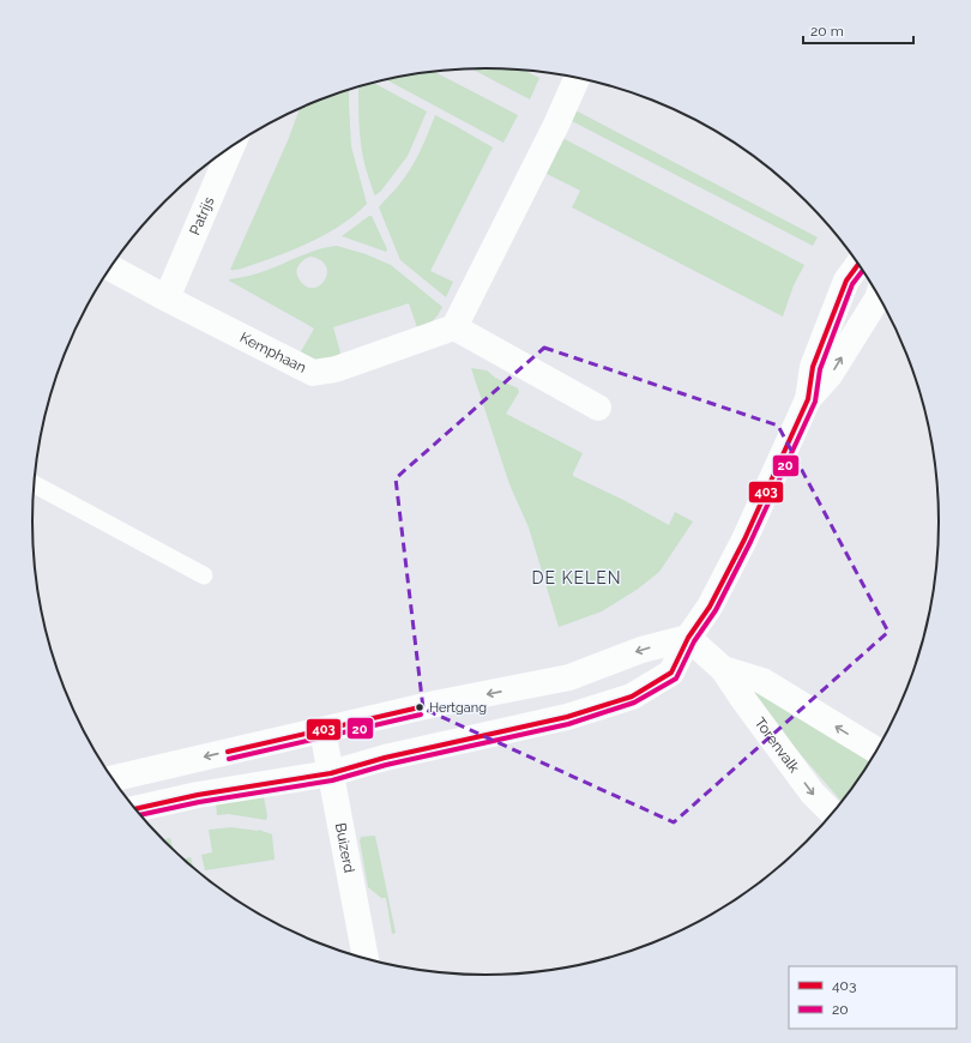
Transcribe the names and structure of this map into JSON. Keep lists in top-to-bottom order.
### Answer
{
  "streets": {
    "street": [
      "Patrijs",
      "Kemphaan",
      "Torenvalk",
      "Buizerd"
    ]
  },
  "crossings": [
    ["Patrijs", "Kemphaan"]
  ],
  "districts": ["DE KELEN"],
  "places": ["Hertgang"],
  "lines": ["transit line 403", "transit line 20"],
  "legend": ["403", "20"],
  "scale_bar": "20 m"
}
